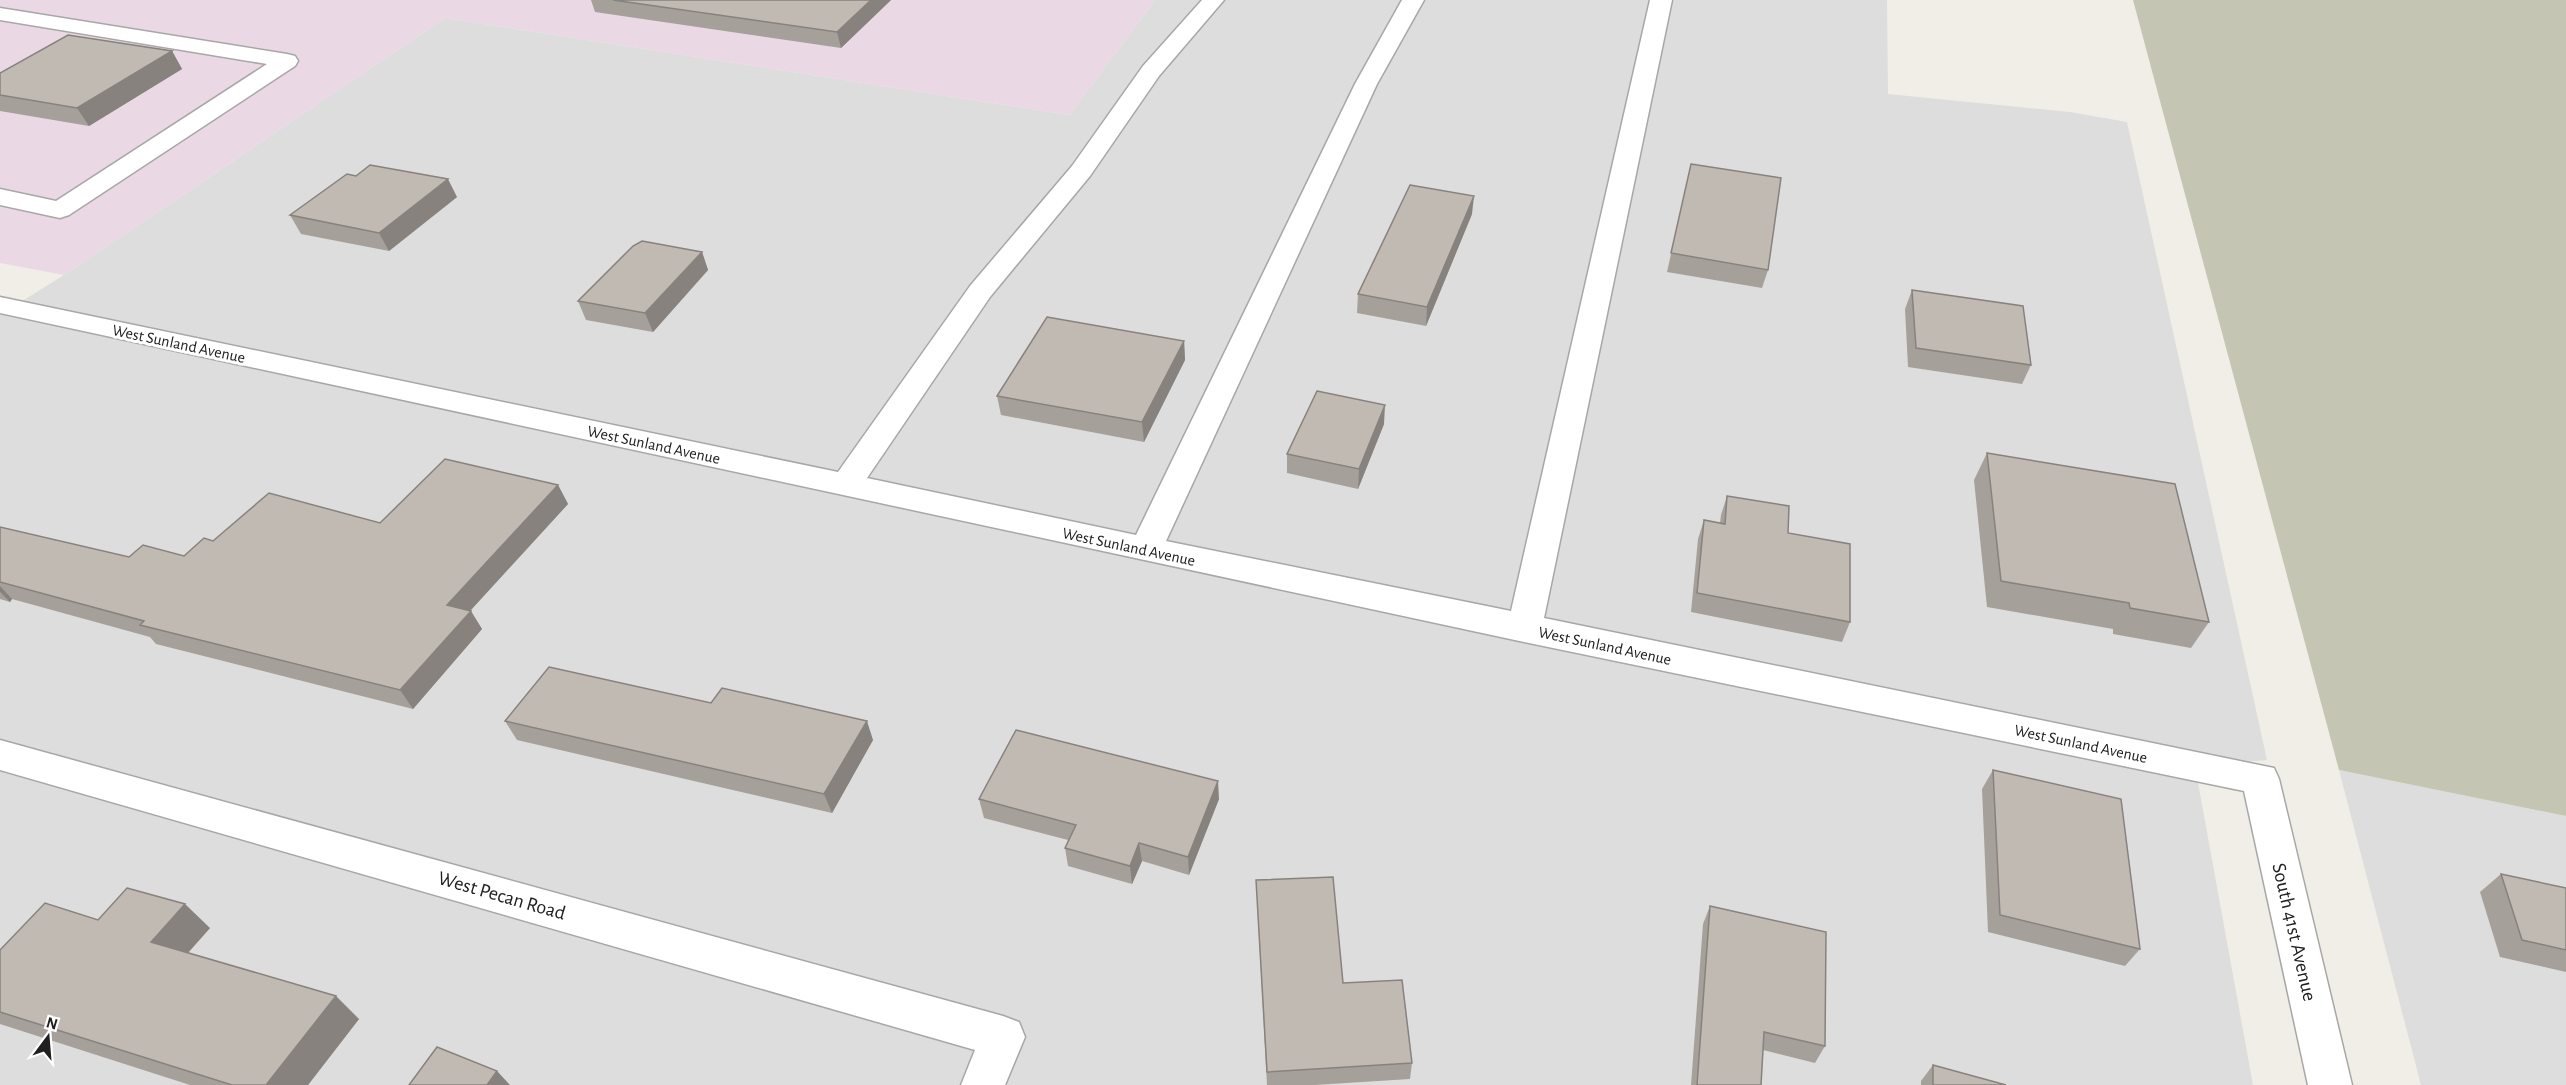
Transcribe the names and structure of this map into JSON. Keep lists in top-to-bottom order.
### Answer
{
  "streets": {
    "street": ["West Sunland Avenue", "West Pecan Road", "South 41st Avenue"]
  },
  "crossings": [
    ["West Sunland Avenue", "South 41st Avenue"]
  ],
  "north": "top"
}
